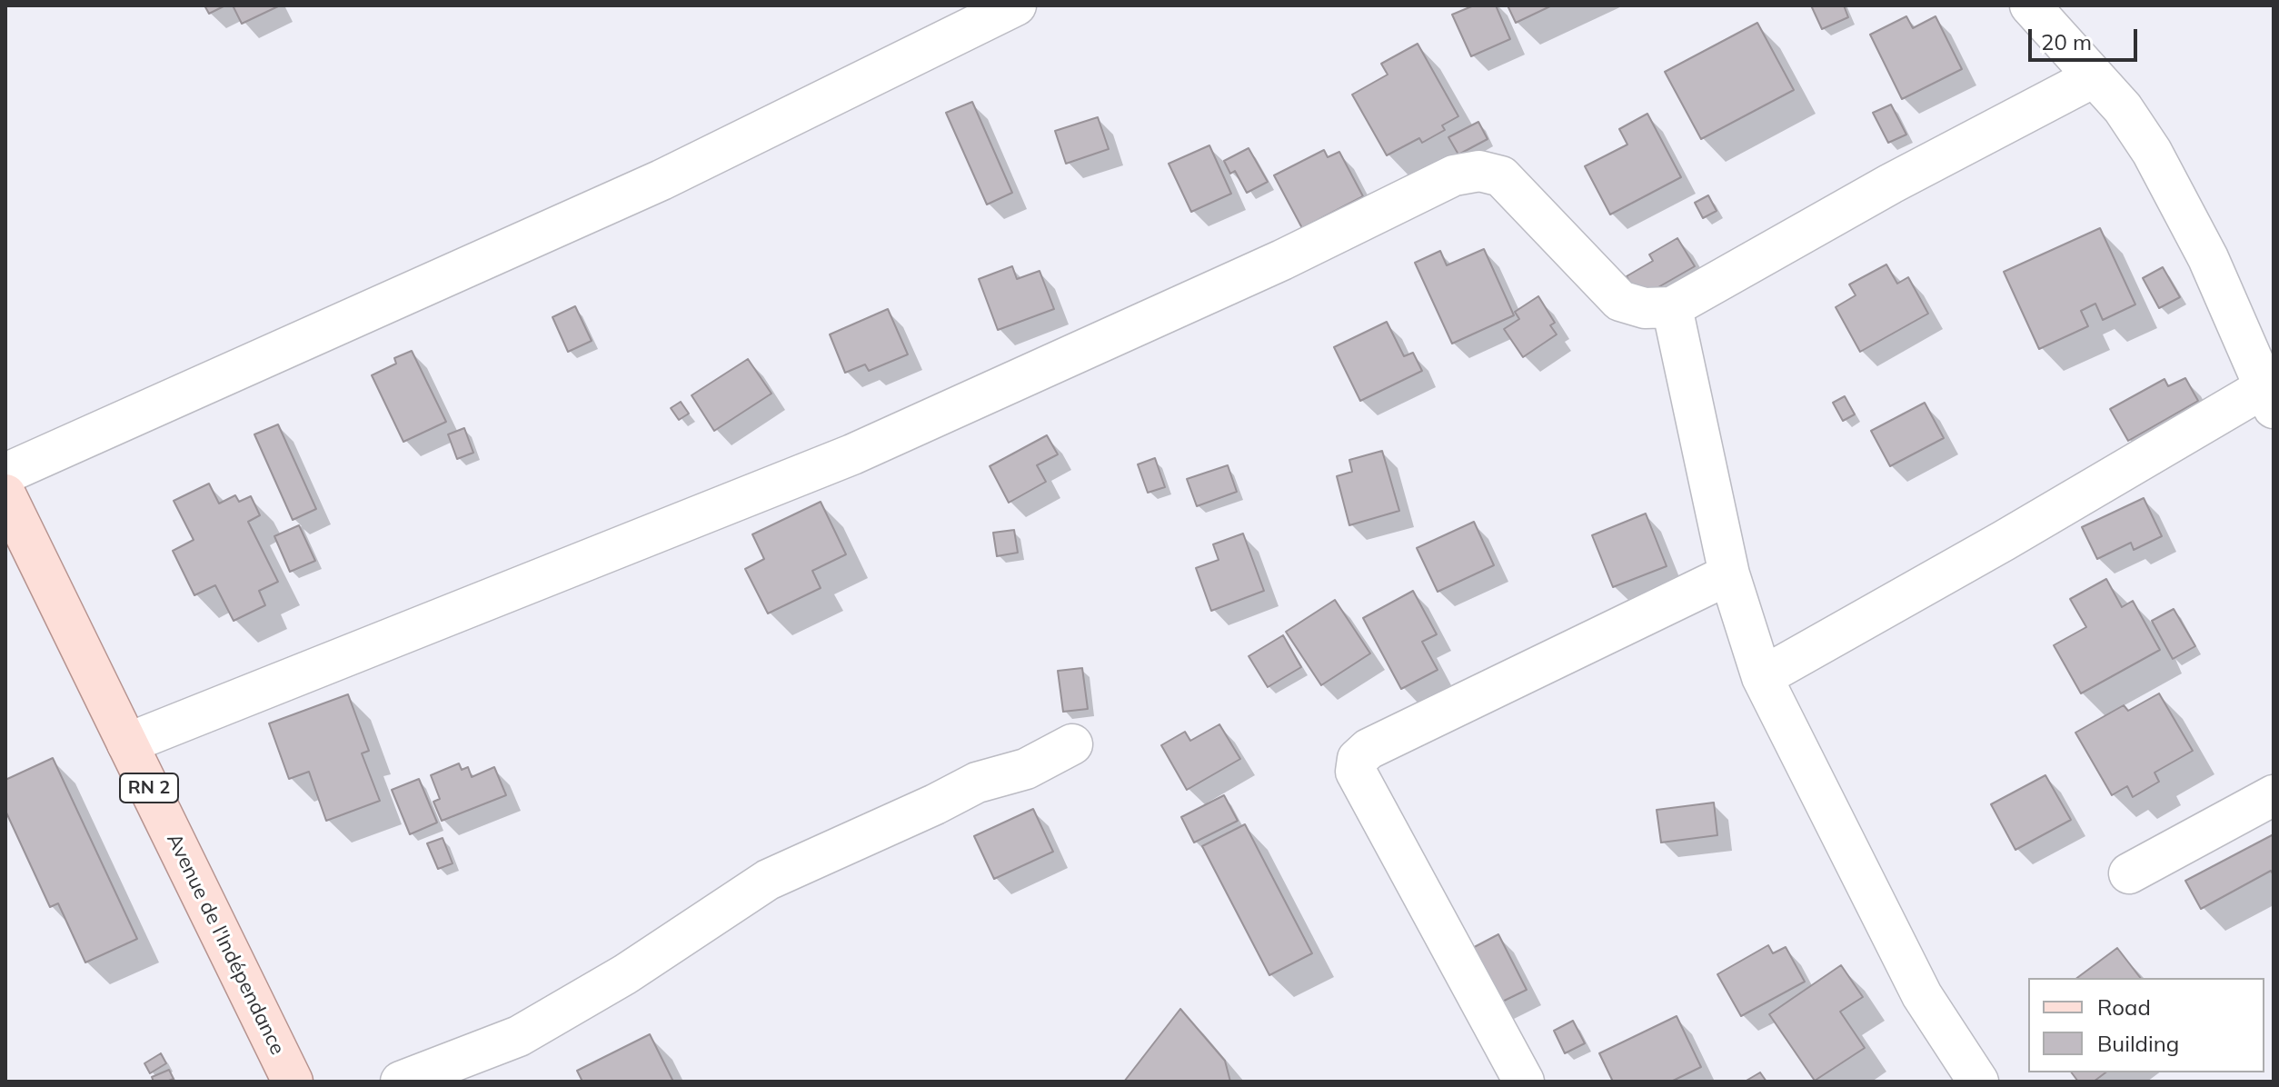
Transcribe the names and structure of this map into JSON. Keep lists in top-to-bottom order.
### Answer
{
  "streets": {
    "main road": ["RN 2", "Avenue de l'Indépendance"]
  },
  "legend": ["Road", "Building"],
  "scale_bar": "20 m"
}
